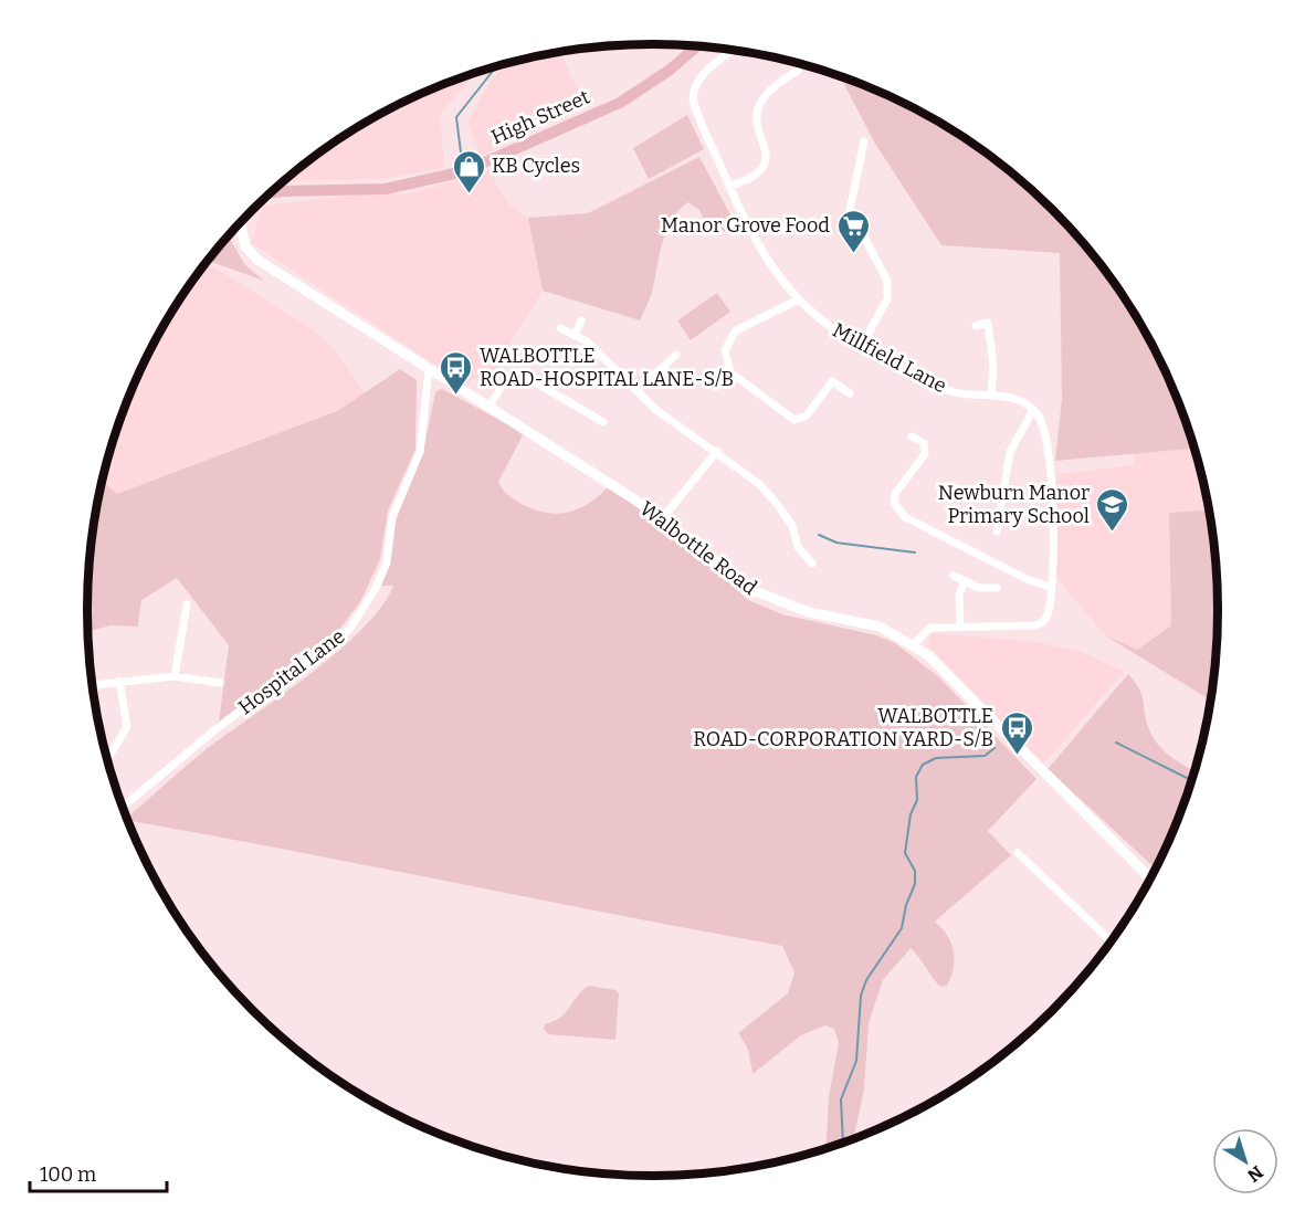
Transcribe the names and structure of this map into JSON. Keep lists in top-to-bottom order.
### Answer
{
  "streets": {
    "main road": ["High Street"],
    "street": ["Millfield Lane", "Walbottle Road", "Hospital Lane"]
  },
  "crossings": [
    ["Walbottle Road", "Hospital Lane"]
  ],
  "places": {
    "shop": ["KB Cycles"],
    "supermarket": ["Manor Grove Food"],
    "bus stop": ["WALBOTTLE ROAD-HOSPITAL LANE-S/B", "WALBOTTLE ROAD-CORPORATION YARD-S/B"],
    "school or university": ["Newburn Manor Primary School"]
  },
  "scale_bar": "100 m",
  "north": "bottom right"
}
